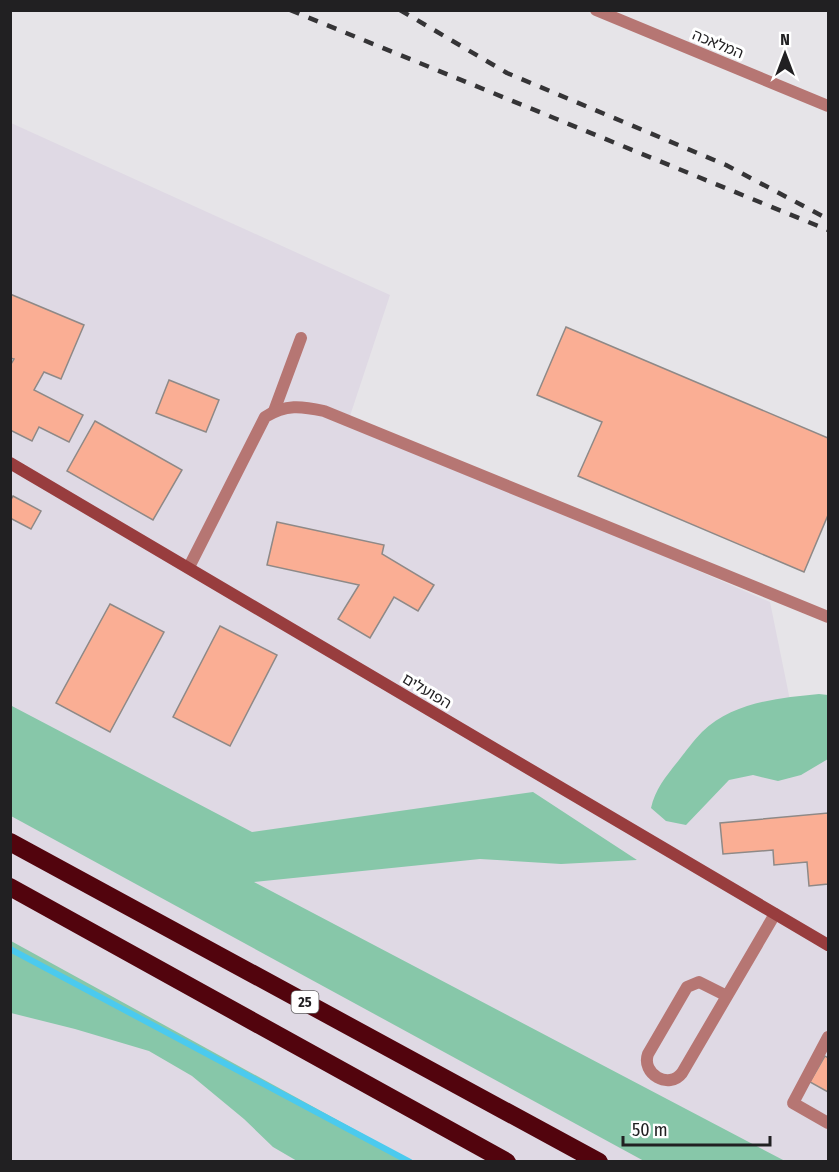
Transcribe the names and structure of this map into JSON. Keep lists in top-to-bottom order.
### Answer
{
  "streets": {
    "highway": ["25"],
    "street": ["המלאכה", "הפועלים"]
  },
  "scale_bar": "50 m",
  "north": "top"
}
